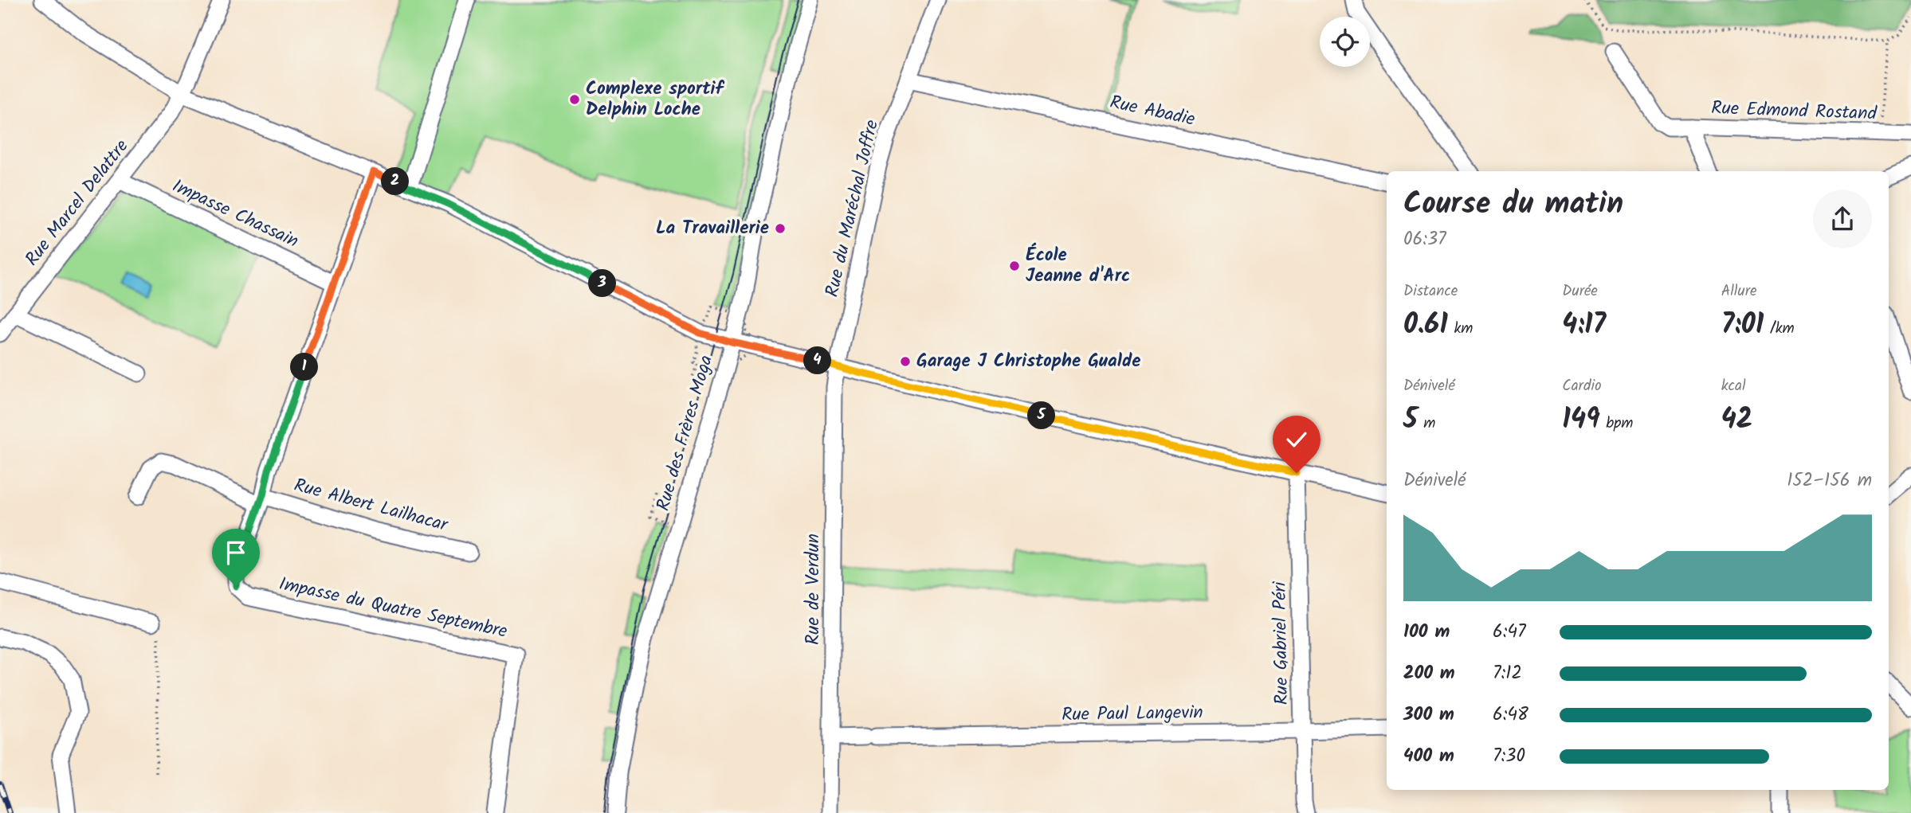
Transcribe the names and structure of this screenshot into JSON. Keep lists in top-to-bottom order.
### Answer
{
  "streets": {
    "street": [
      "Rue Abadie",
      "Rue Edmond Rostand",
      "Rue Marcel Delattre",
      "Rue du Maréchal Joffre",
      "Impasse Chassain",
      "Rue des Frères Moga",
      "Rue Albert Lailhacar",
      "Rue de Verdun",
      "Impasse du Quatre Septembre",
      "Rue Gabriel Péri",
      "Rue Paul Langevin"
    ]
  },
  "crossings": [
    ["Rue Abadie", "Rue du Maréchal Joffre"],
    ["Rue Marcel Delattre", "Impasse Chassain"],
    ["Rue du Maréchal Joffre", "Rue de Verdun"],
    ["Impasse Chassain", "Impasse du Quatre Septembre"],
    ["Rue Albert Lailhacar", "Impasse du Quatre Septembre"],
    ["Rue de Verdun", "Rue Paul Langevin"],
    ["Rue Gabriel Péri", "Rue Paul Langevin"]
  ],
  "places": [
    "Complexe sportif Delphin Loche",
    "La Travaillerie",
    "École Jeanne d'Arc",
    "Garage J Christophe Gualde"
  ],
  "page": {
    "pins": [
      "2",
      "3",
      "4",
      "1",
      "5"
    ],
    "heading": ["Course du matin", "06:37"],
    "stats": [
      ["Distance", "0.61 km"],
      ["Durée", "4:17"],
      ["Allure", "7:01 /km"],
      ["Dénivelé", "5 m"],
      ["Cardio", "149 bpm"],
      ["kcal", "42"]
    ],
    "chart": ["Dénivelé", "152–156 m"],
    "list": [
      {
        "name": "100 m",
        "note": "6:47"
      },
      {
        "name": "200 m",
        "note": "7:12"
      },
      {
        "name": "300 m",
        "note": "6:48"
      },
      {
        "name": "400 m",
        "note": "7:30"
      }
    ]
  }
}
